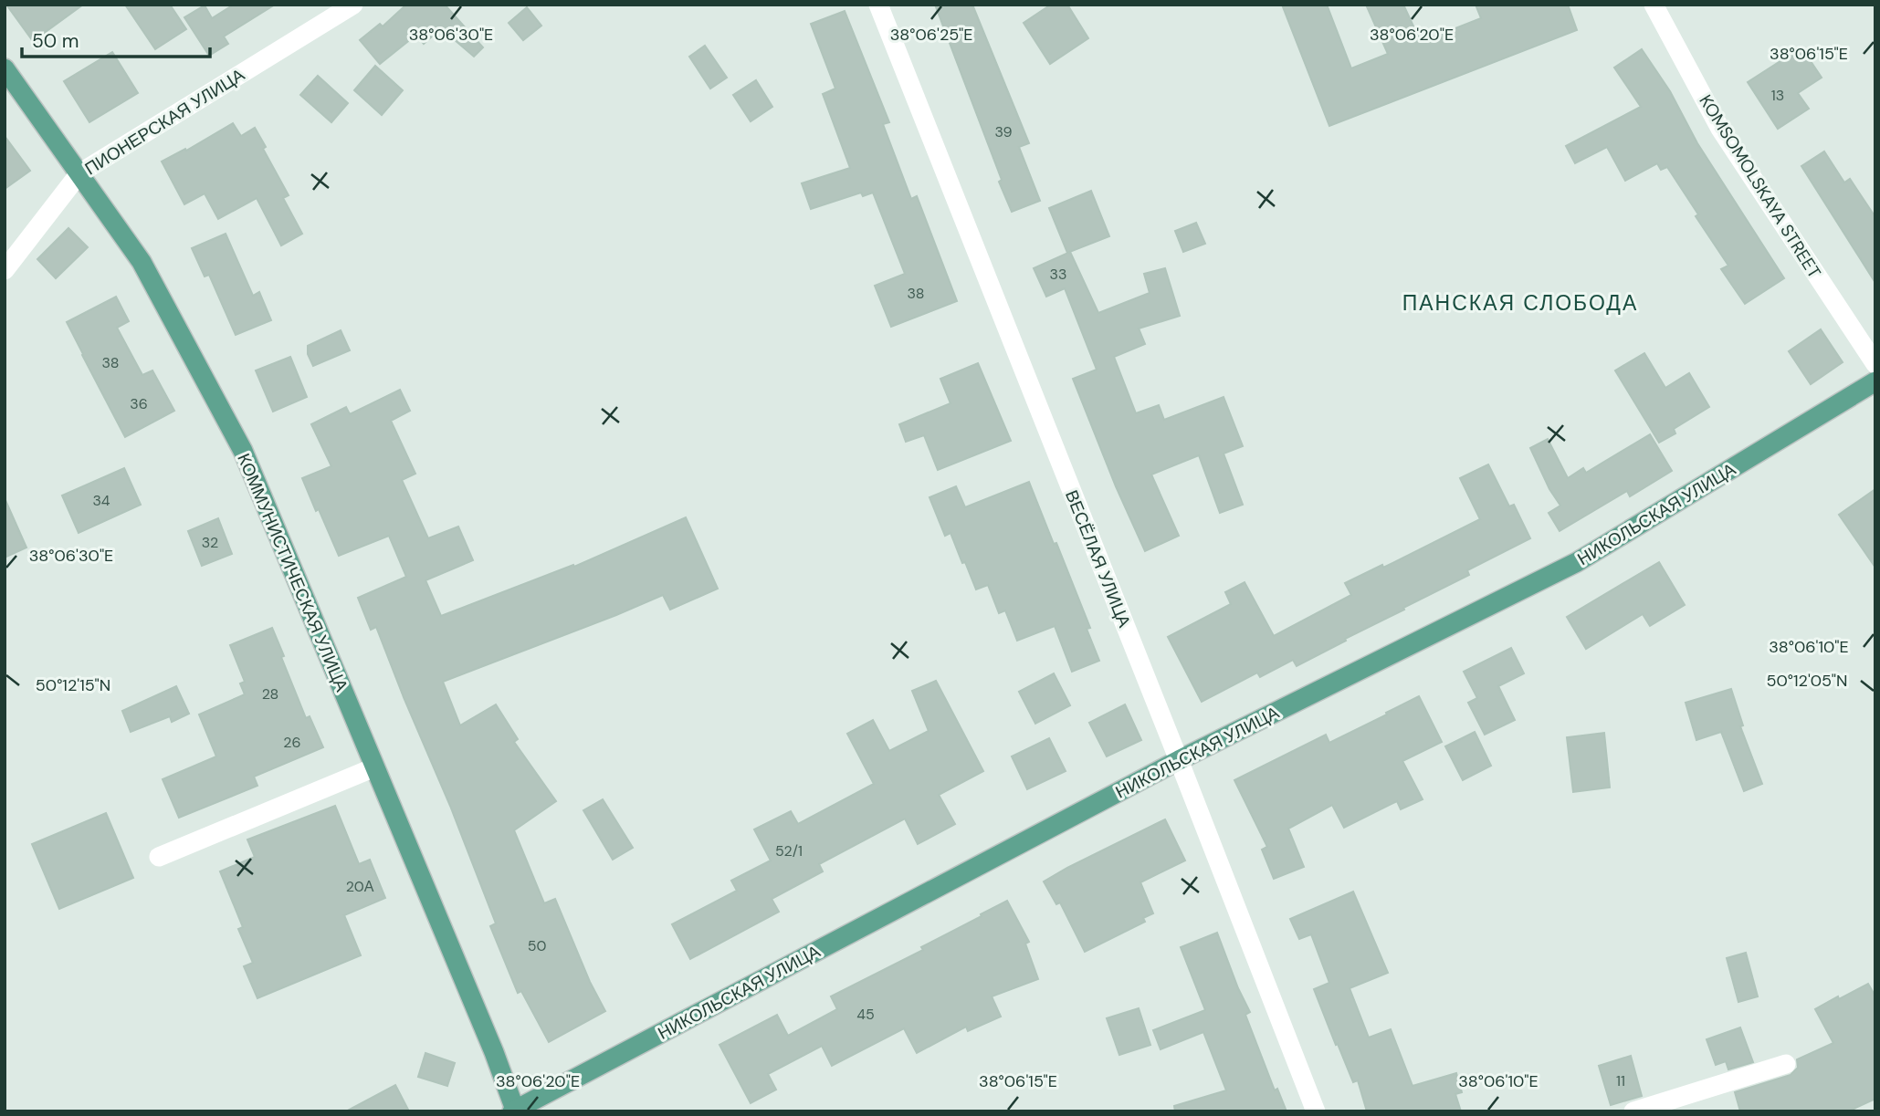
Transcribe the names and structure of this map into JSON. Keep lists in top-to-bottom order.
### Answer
{
  "streets": {
    "main road": ["НИКОЛЬСКАЯ УЛИЦА", "КОММУНИСТИЧЕСКАЯ УЛИЦА"],
    "street": ["ПИОНЕРСКАЯ УЛИЦА", "KOMSOMOLSKAYA STREET", "ВЕСЁЛАЯ УЛИЦА"]
  },
  "crossings": [
    ["ПИОНЕРСКАЯ УЛИЦА", "КОММУНИСТИЧЕСКАЯ УЛИЦА"],
    ["НИКОЛЬСКАЯ УЛИЦА", "ВЕСЁЛАЯ УЛИЦА"],
    ["НИКОЛЬСКАЯ УЛИЦА", "КОММУНИСТИЧЕСКАЯ УЛИЦА"]
  ],
  "districts": ["ПАНСКАЯ СЛОБОДА"],
  "house_numbers": [
    "13",
    "39",
    "33",
    "38",
    "38",
    "36",
    "34",
    "32",
    "28",
    "26",
    "52/1",
    "20А",
    "50",
    "45",
    "11"
  ],
  "scale_bar": "50 m",
  "coordinates": [
    "38°06'30\"E",
    "38°06'25\"E",
    "38°06'20\"E",
    "38°06'15\"E",
    "38°06'10\"E",
    "50°12'05\"N",
    "50°12'15\"N"
  ]
}
